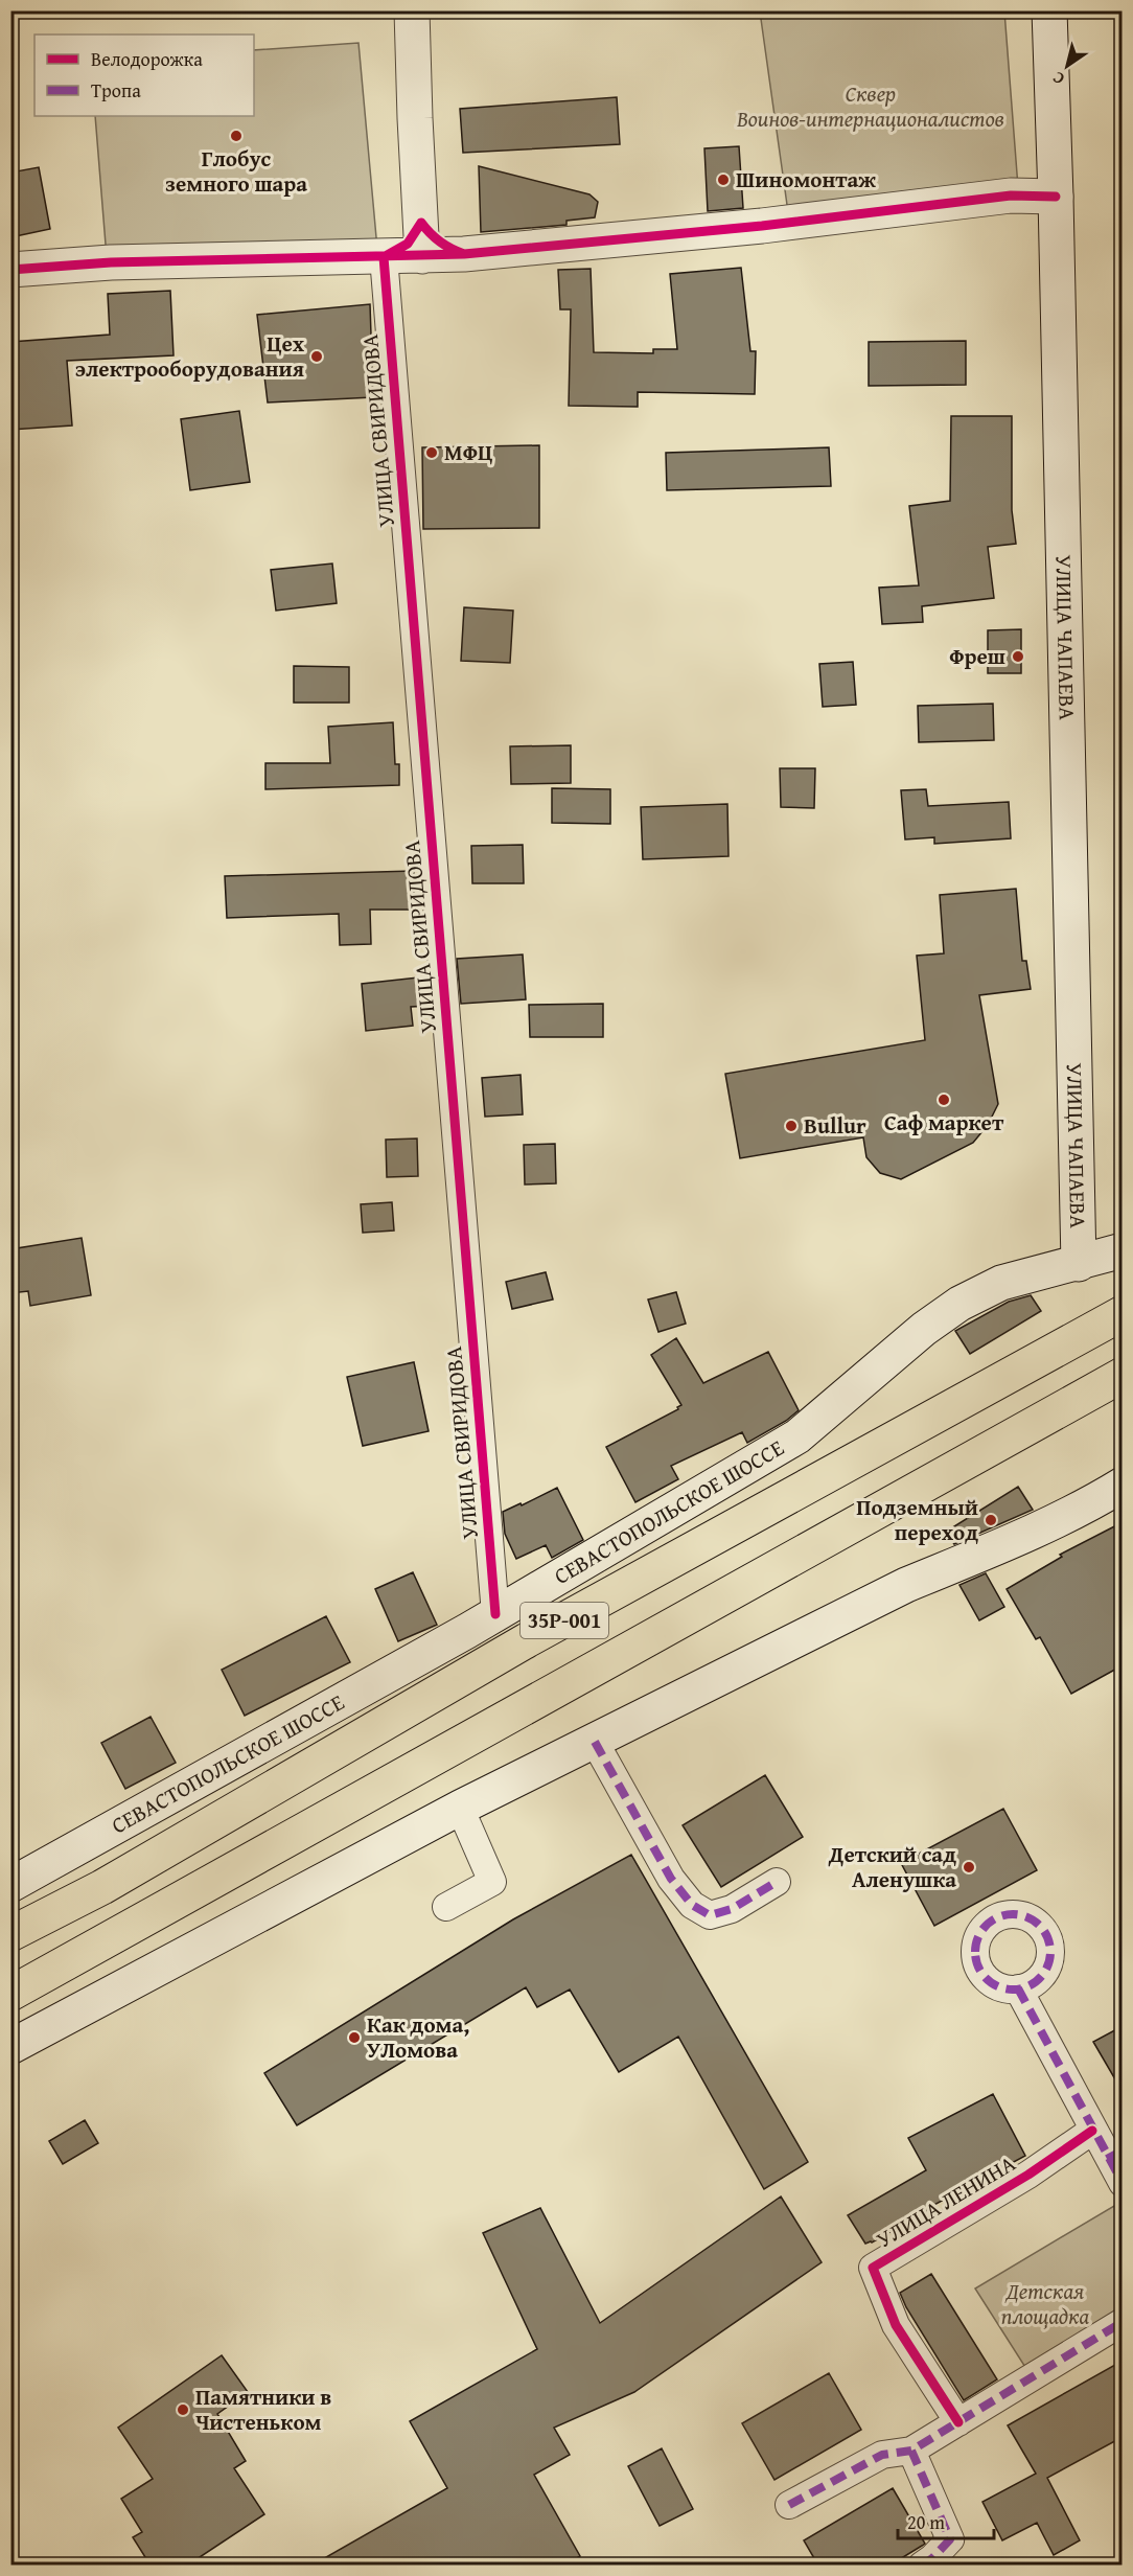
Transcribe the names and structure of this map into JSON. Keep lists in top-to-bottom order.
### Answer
{
  "streets": {
    "main road": ["УЛИЦА ЧАПАЕВА", "СЕВАСТОПОЛЬСКОЕ ШОССЕ", "35Р-001"],
    "street": ["УЛИЦА СВИРИДОВА", "УЛИЦА ЛЕНИНА"]
  },
  "crossings": [
    ["УЛИЦА СВИРИДОВА", "СЕВАСТОПОЛЬСКОЕ ШОССЕ"],
    ["УЛИЦА ЧАПАЕВА", "СЕВАСТОПОЛЬСКОЕ ШОССЕ"]
  ],
  "parks": ["Сквер Воинов-интернационалистов", "Детская площадка"],
  "places": [
    "Глобус земного шара",
    "Шиномонтаж",
    "Цех электрооборудования",
    "МФЦ",
    "Фреш",
    "Саф маркет",
    "Bullur",
    "Подземный переход",
    "Детский сад Аленушка",
    "Как дома, УЛомова",
    "Памятники в Чистеньком"
  ],
  "legend": ["Велодорожка", "Тропа"],
  "scale_bar": "20 m",
  "north": "bottom left"
}
